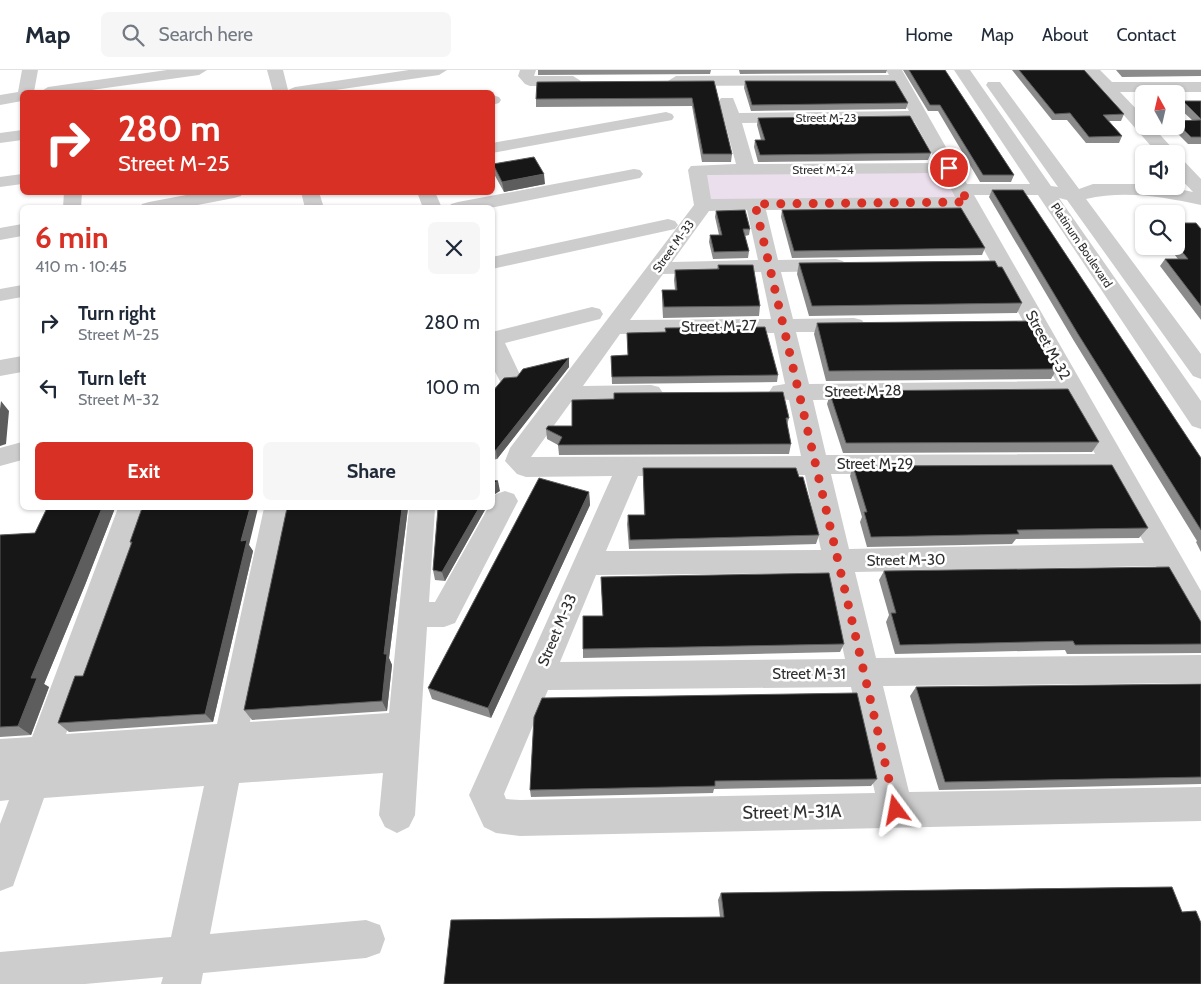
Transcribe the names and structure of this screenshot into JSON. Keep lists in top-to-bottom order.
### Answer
{
  "streets": {
    "street": [
      "Street M-23",
      "Street M-24",
      "Platinum Boulevard",
      "Street M-33",
      "Street M-27",
      "Street M-32",
      "Street M-28",
      "Street M-29",
      "Street M-30",
      "Street M-31",
      "Street M-31A"
    ]
  },
  "crossings": [
    ["Street M-23", "Street M-32"],
    ["Street M-24", "Street M-33"],
    ["Street M-24", "Street M-32"],
    ["Street M-33", "Street M-27"],
    ["Street M-33", "Street M-29"],
    ["Street M-33", "Street M-30"],
    ["Street M-33", "Street M-31"],
    ["Street M-33", "Street M-31A"],
    ["Street M-32", "Street M-28"],
    ["Street M-32", "Street M-29"],
    ["Street M-32", "Street M-30"]
  ],
  "north": "top",
  "page": {
    "header": "Map",
    "search": "Search here",
    "nav": [
      "Home",
      "Map",
      "About",
      "Contact"
    ],
    "turn": ["280 m", "Street M-25"],
    "heading": ["6 min", "410 m · 10:45"],
    "list": [
      {
        "name": "Turn right",
        "note": "Street M-25",
        "value": "280 m"
      },
      {
        "name": "Turn left",
        "note": "Street M-32",
        "value": "100 m"
      }
    ],
    "buttons": ["Exit", "Share"]
  }
}
